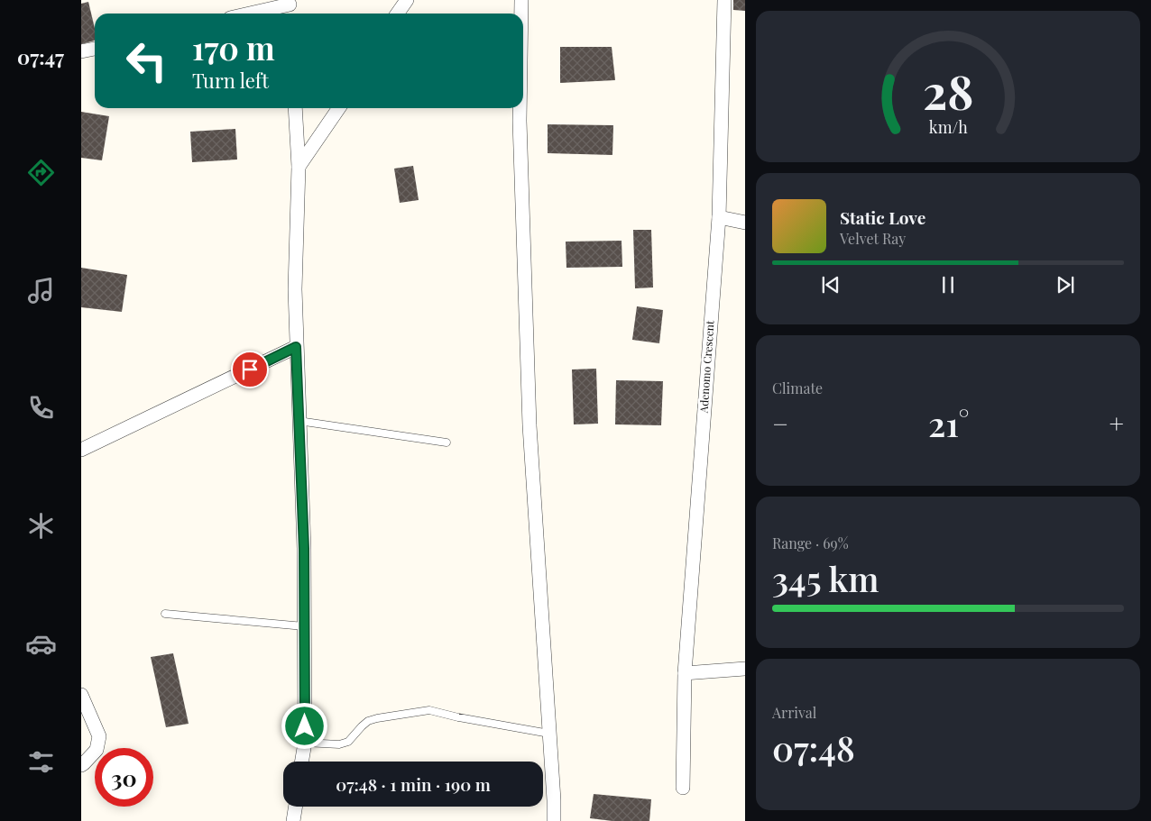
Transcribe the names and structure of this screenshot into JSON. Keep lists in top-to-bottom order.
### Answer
{
  "streets": {
    "street": ["Adenomo Crescent"]
  },
  "page": {
    "tabs": "07:47",
    "turn": ["170 m", "Turn left"],
    "song": ["Static Love", "Velvet Ray"],
    "tile": [
      "Climate",
      ["Range · 69%", "345 km"],
      ["Arrival", "07:48"]
    ],
    "heat": ["−", "21°", "+"],
    "limit": "30",
    "trip": "07:48 · 1 min · 190 m",
    "gauge": ["28", "km/h"]
  }
}
